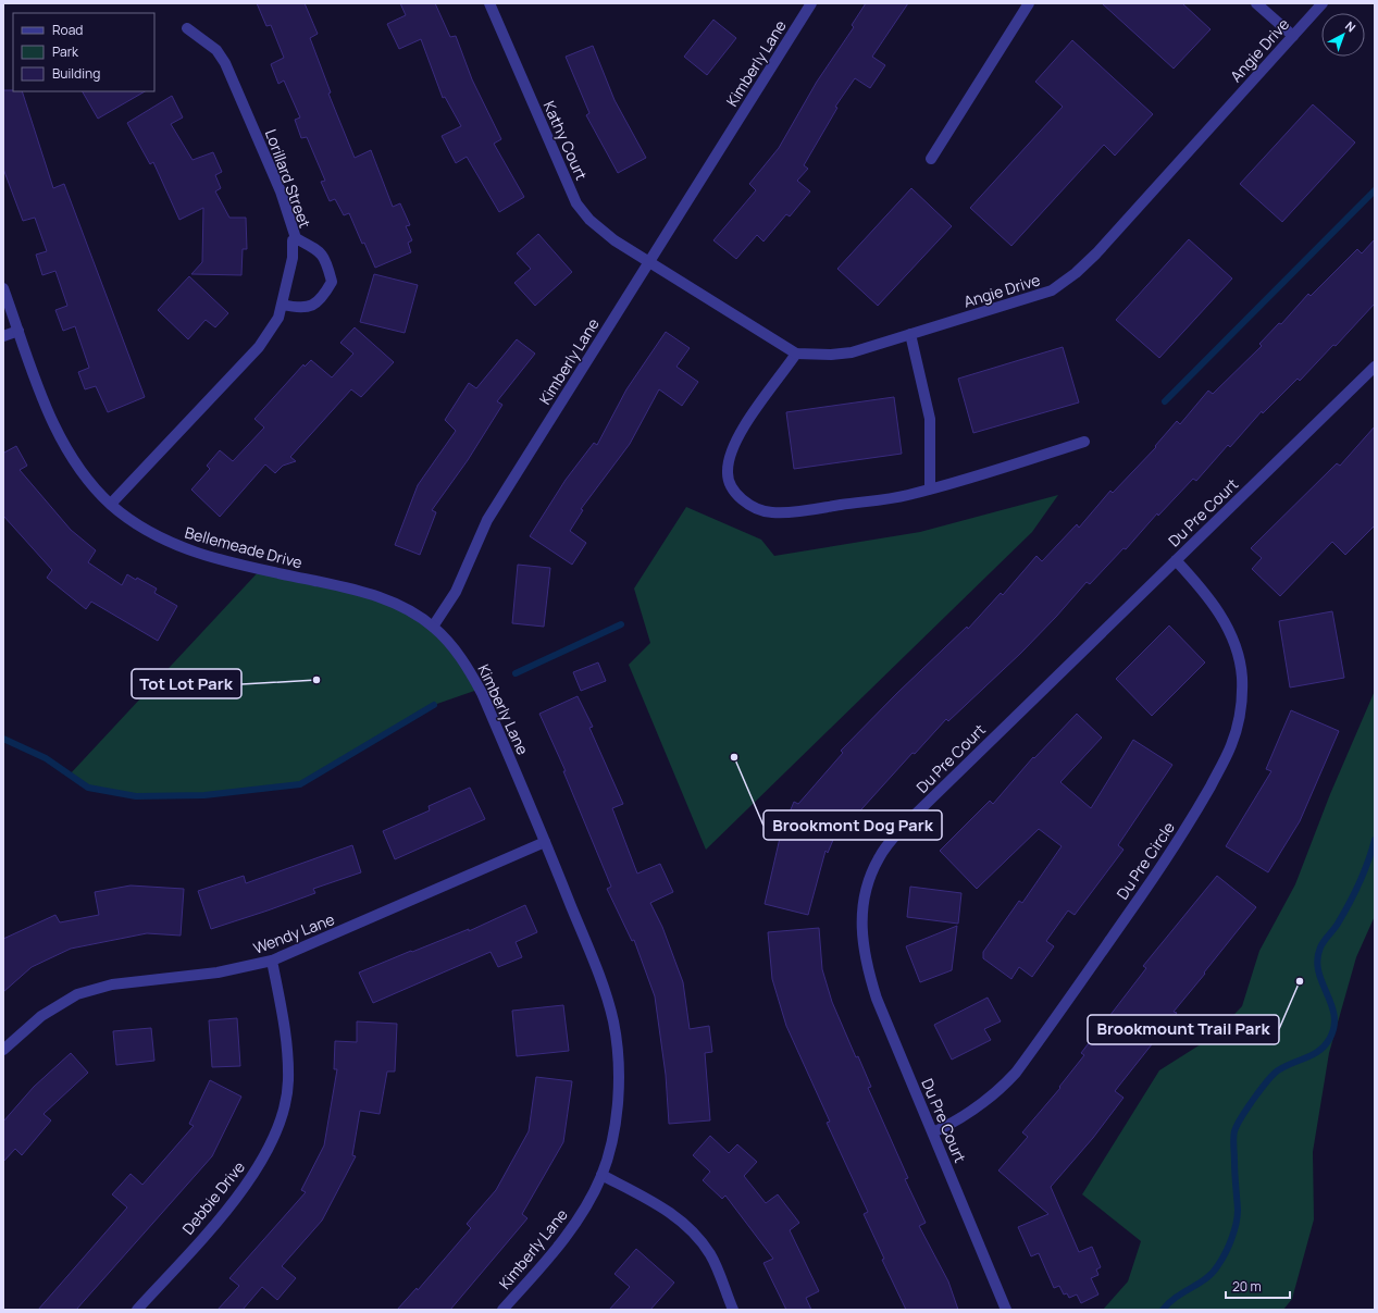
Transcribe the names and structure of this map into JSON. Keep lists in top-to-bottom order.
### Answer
{
  "streets": {
    "street": [
      "Angie Drive",
      "Kimberly Lane",
      "Kathy Court",
      "Lorillard Street",
      "Du Pre Court",
      "Bellemeade Drive",
      "Du Pre Circle",
      "Wendy Lane",
      "Debbie Drive"
    ]
  },
  "crossings": [
    ["Kimberly Lane", "Kathy Court"],
    ["Kimberly Lane", "Bellemeade Drive"],
    ["Kimberly Lane", "Wendy Lane"],
    ["Lorillard Street", "Bellemeade Drive"],
    ["Du Pre Court", "Du Pre Circle"],
    ["Wendy Lane", "Debbie Drive"]
  ],
  "places": ["Tot Lot Park", "Brookmont Dog Park", "Brookmount Trail Park"],
  "legend": ["Road", "Park", "Building"],
  "scale_bar": "20 m",
  "north": "top right"
}
